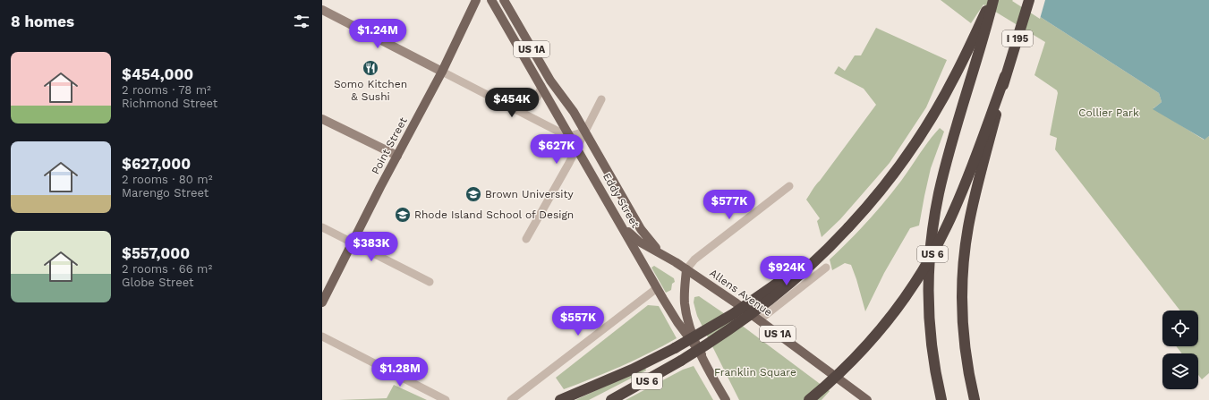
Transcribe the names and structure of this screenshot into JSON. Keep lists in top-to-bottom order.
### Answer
{
  "streets": {
    "highway": ["I 195", "US 6"],
    "main road": [
      "US 1A",
      "Point Street",
      "Eddy Street",
      "Allens Avenue"
    ]
  },
  "crossings": [
    ["I 195", "US 6"],
    ["Eddy Street", "Allens Avenue"]
  ],
  "parks": ["Collier Park", "Franklin Square"],
  "places": {
    "restaurant": ["Somo Kitchen & Sushi"],
    "school or university": ["Brown University", "Rhode Island School of Design"]
  },
  "page": {
    "heading": "8 homes",
    "price": [
      "$1.24M",
      "$454K",
      "$627K",
      "$577K",
      "$383K",
      "$924K",
      "$557K",
      "$1.28M"
    ],
    "list": [
      {
        "name": "$454,000",
        "note": "2 rooms · 78 m² · Richmond Street"
      },
      {
        "name": "$627,000",
        "note": "2 rooms · 80 m² · Marengo Street"
      },
      {
        "name": "$557,000",
        "note": "2 rooms · 66 m² · Globe Street"
      }
    ]
  }
}
